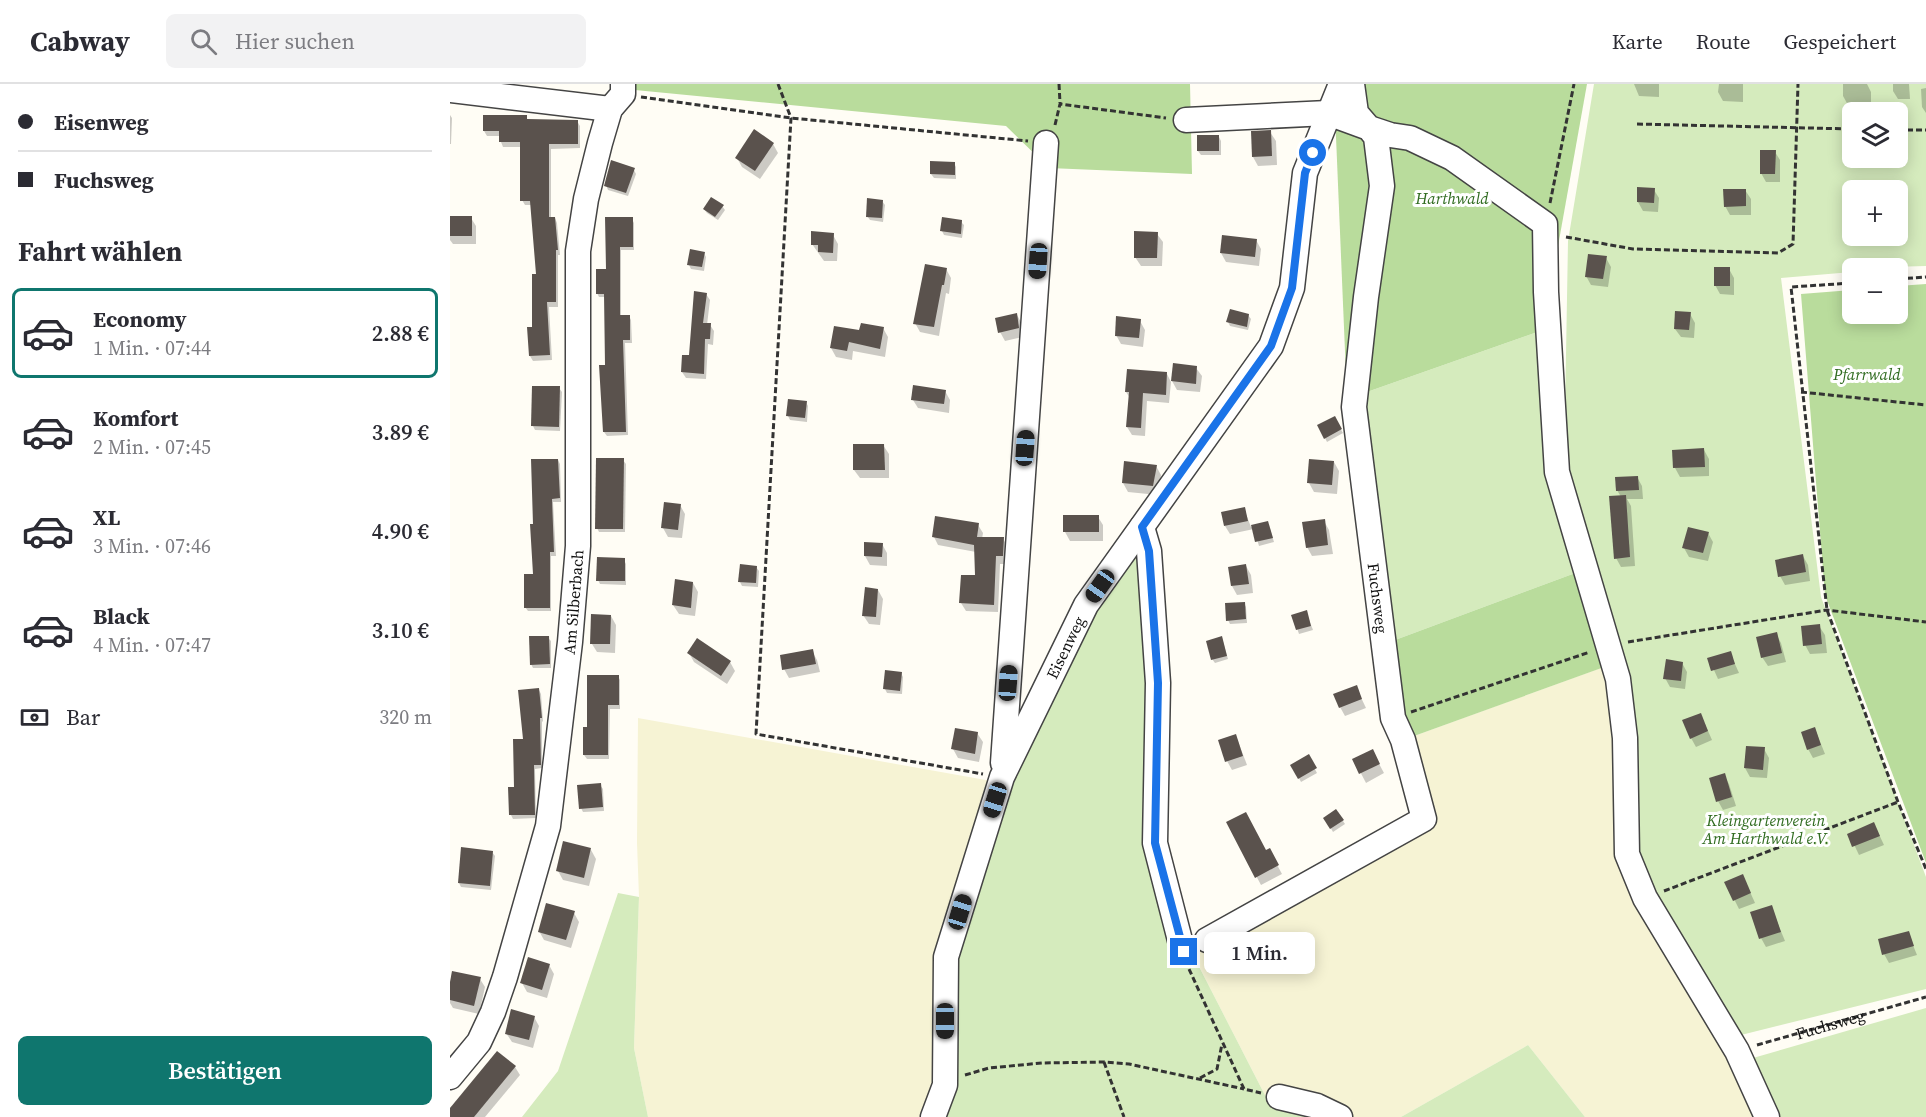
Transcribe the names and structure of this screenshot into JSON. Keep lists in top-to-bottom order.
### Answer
{
  "streets": {
    "street": ["Fuchsweg", "Am Silberbach", "Eisenweg"]
  },
  "parks": ["Harthwald", "Pfarrwald", "Kleingartenverein Am Harthwald e.V."],
  "page": {
    "header": "Cabway",
    "search": "Hier suchen",
    "nav": ["Karte", "Route", "Gespeichert"],
    "banner": ["Eisenweg", "Fuchsweg"],
    "map_buttons": ["+", "−"],
    "heading": "Fahrt wählen",
    "list": [
      {
        "name": "Economy",
        "note": "1 Min. · 07:44",
        "value": "2.88 €"
      },
      {
        "name": "Komfort",
        "note": "2 Min. · 07:45",
        "value": "3.89 €"
      },
      {
        "name": "XL",
        "note": "3 Min. · 07:46",
        "value": "4.90 €"
      },
      {
        "name": "Black",
        "note": "4 Min. · 07:47",
        "value": "3.10 €"
      }
    ],
    "pay": ["Bar", "320 m"],
    "bubble": "1 Min.",
    "buttons": "Bestätigen"
  }
}
